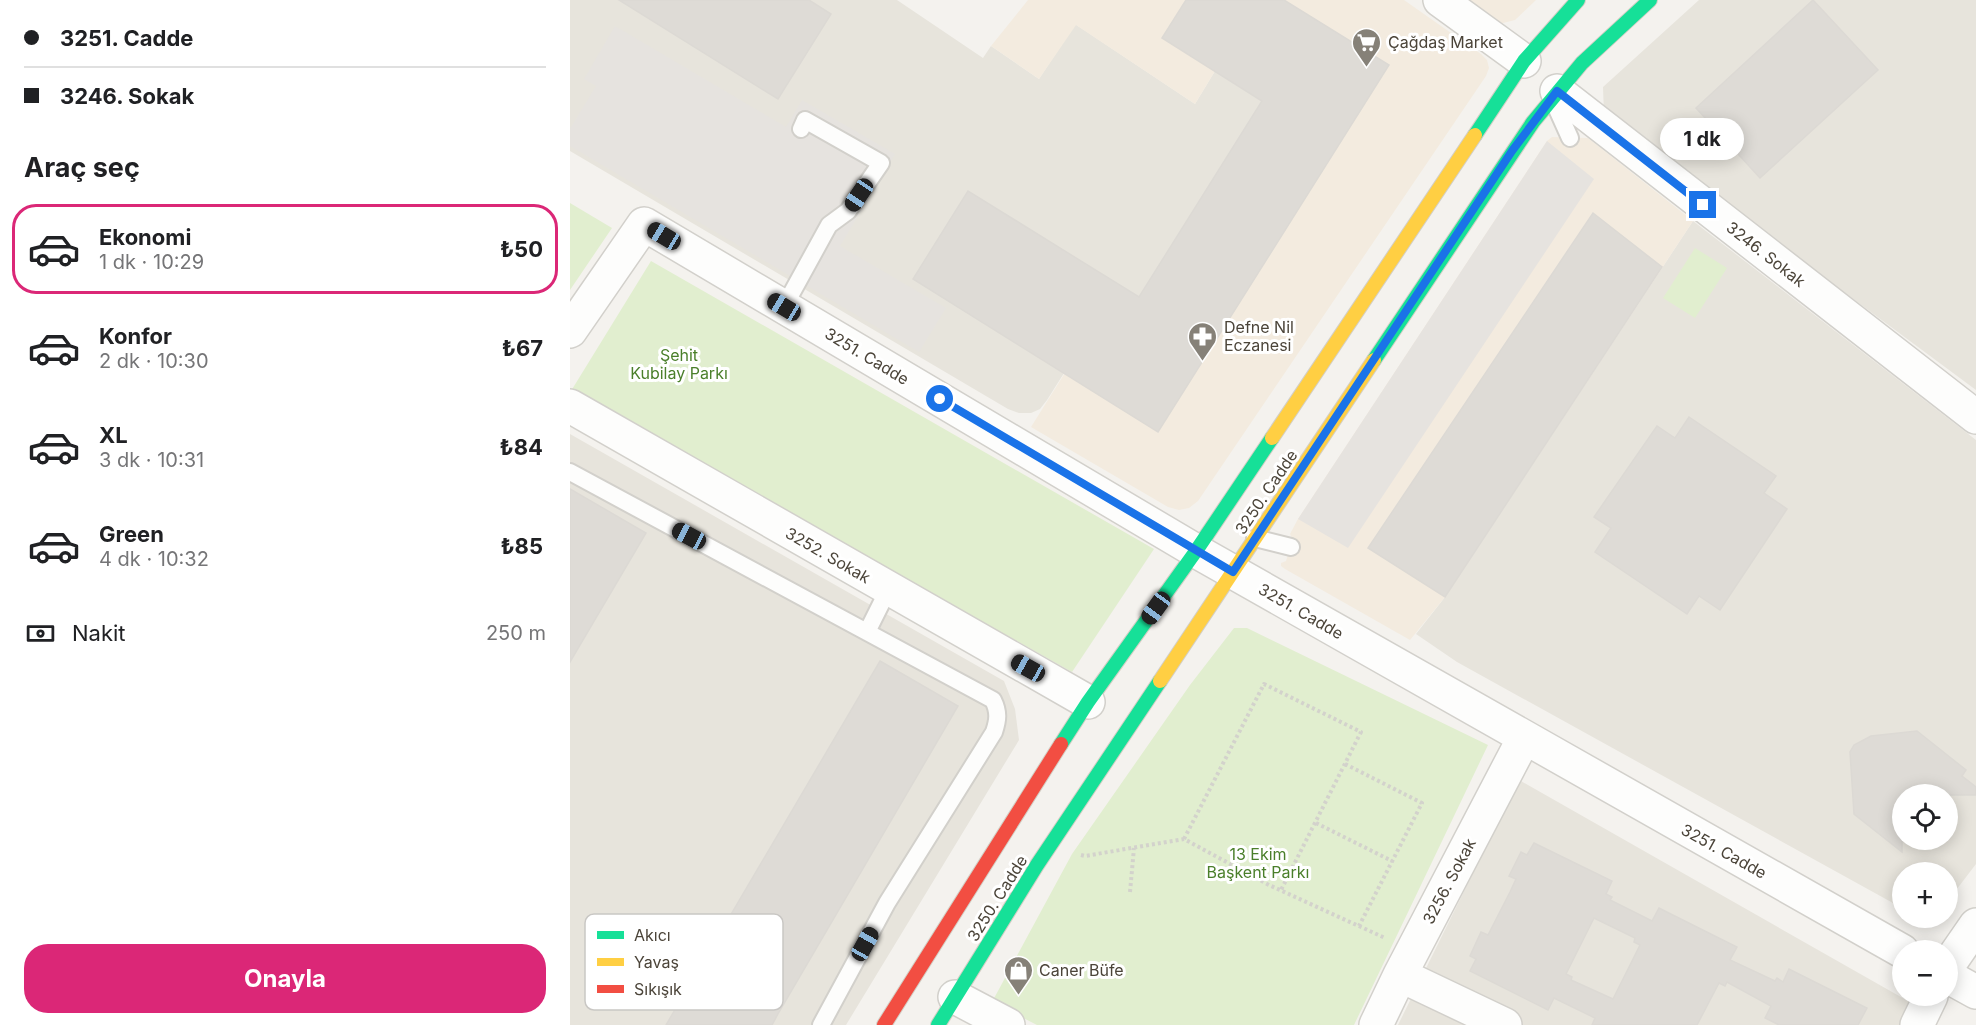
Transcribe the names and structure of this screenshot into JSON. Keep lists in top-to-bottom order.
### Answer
{
  "streets": {
    "street": [
      "3246. Sokak",
      "3251. Cadde",
      "3250. Cadde",
      "3252. Sokak",
      "3256. Sokak"
    ]
  },
  "crossings": [
    ["3246. Sokak", "3250. Cadde"],
    ["3251. Cadde", "3250. Cadde"],
    ["3251. Cadde", "3256. Sokak"],
    ["3250. Cadde", "3252. Sokak"]
  ],
  "parks": ["Şehit Kubilay Parkı", "13 Ekim Başkent Parkı"],
  "places": {
    "supermarket": ["Çağdaş Market"],
    "pharmacy": ["Defne Nil Eczanesi"],
    "shop": ["Caner Büfe"]
  },
  "legend": ["Akıcı", "Yavaş", "Sıkışık"],
  "page": {
    "banner": ["3251. Cadde", "3246. Sokak"],
    "bubble": "1 dk",
    "heading": "Araç seç",
    "list": [
      {
        "name": "Ekonomi",
        "note": "1 dk · 10:29",
        "value": "₺50"
      },
      {
        "name": "Konfor",
        "note": "2 dk · 10:30",
        "value": "₺67"
      },
      {
        "name": "XL",
        "note": "3 dk · 10:31",
        "value": "₺84"
      },
      {
        "name": "Green",
        "note": "4 dk · 10:32",
        "value": "₺85"
      }
    ],
    "pay": ["Nakit", "250 m"],
    "map_buttons": ["+", "−"],
    "buttons": "Onayla"
  }
}
